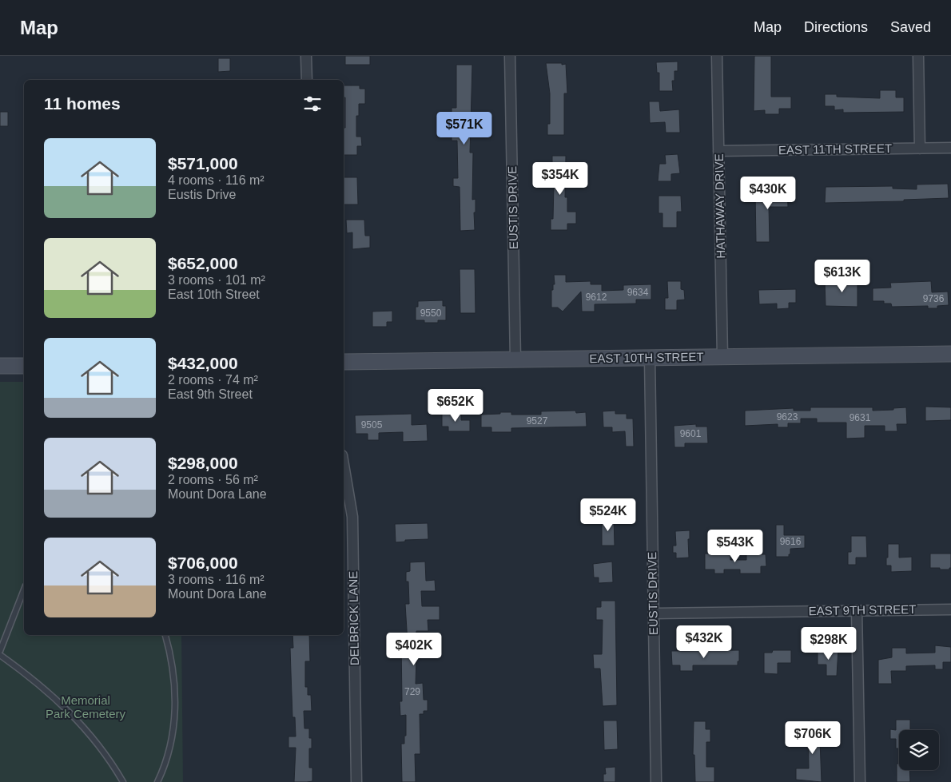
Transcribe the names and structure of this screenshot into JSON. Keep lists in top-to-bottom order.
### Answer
{
  "streets": {
    "main road": ["EAST 10TH STREET"],
    "street": [
      "EAST 11TH STREET",
      "HATHAWAY DRIVE",
      "EUSTIS DRIVE",
      "EAST 9TH STREET",
      "DELBRICK LANE"
    ]
  },
  "crossings": [
    ["EAST 11TH STREET", "HATHAWAY DRIVE"],
    ["HATHAWAY DRIVE", "EAST 10TH STREET"],
    ["EUSTIS DRIVE", "EAST 10TH STREET"],
    ["EUSTIS DRIVE", "EAST 9TH STREET"]
  ],
  "parks": ["Memorial Park Cemetery"],
  "house_numbers": [
    "9634",
    "9612",
    "9736",
    "9550",
    "9623",
    "9631",
    "9527",
    "9505",
    "9601",
    "9616",
    "729"
  ],
  "page": {
    "header": "Map",
    "nav": ["Map", "Directions", "Saved"],
    "heading": "11 homes",
    "price": [
      "$571K",
      "$354K",
      "$430K",
      "$613K",
      "$652K",
      "$524K",
      "$543K",
      "$432K",
      "$298K",
      "$402K",
      "$706K"
    ],
    "list": [
      {
        "name": "$571,000",
        "note": "4 rooms · 116 m² · Eustis Drive"
      },
      {
        "name": "$652,000",
        "note": "3 rooms · 101 m² · East 10th Street"
      },
      {
        "name": "$432,000",
        "note": "2 rooms · 74 m² · East 9th Street"
      },
      {
        "name": "$298,000",
        "note": "2 rooms · 56 m² · Mount Dora Lane"
      },
      {
        "name": "$706,000",
        "note": "3 rooms · 116 m² · Mount Dora Lane"
      }
    ]
  }
}
